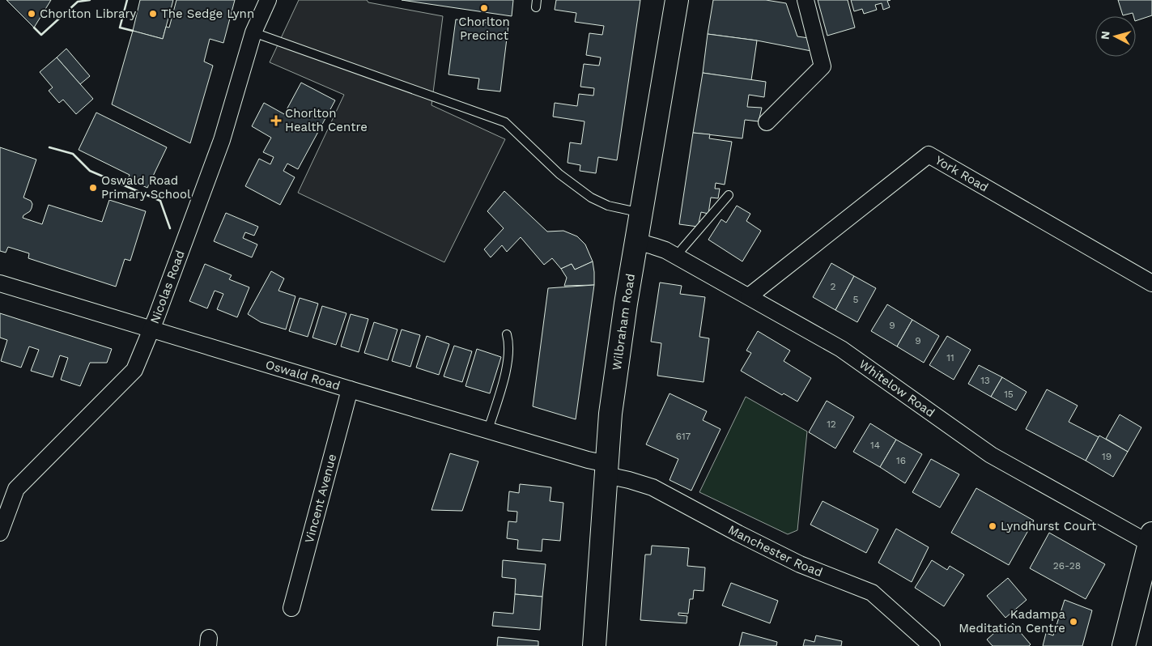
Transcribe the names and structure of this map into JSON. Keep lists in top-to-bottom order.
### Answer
{
  "streets": {
    "main road": ["Wilbraham Road"],
    "street": [
      "York Road",
      "Nicolas Road",
      "Oswald Road",
      "Whitelow Road",
      "Vincent Avenue",
      "Manchester Road"
    ]
  },
  "crossings": [
    ["York Road", "Whitelow Road"],
    ["Nicolas Road", "Oswald Road"],
    ["Wilbraham Road", "Oswald Road"],
    ["Wilbraham Road", "Whitelow Road"],
    ["Wilbraham Road", "Manchester Road"],
    ["Oswald Road", "Vincent Avenue"],
    ["Oswald Road", "Manchester Road"]
  ],
  "places": {
    "other": [
      "Chorlton Precinct",
      "Chorlton Library",
      "The Sedge Lynn",
      "Oswald Road Primary School",
      "Lyndhurst Court",
      "Kadampa Meditation Centre"
    ],
    "health": ["Chorlton Health Centre"]
  },
  "house_numbers": [
    "2",
    "5",
    "9",
    "9",
    "11",
    "13",
    "15",
    "12",
    "617",
    "14",
    "19",
    "16",
    "26-28"
  ],
  "north": "left"
}
